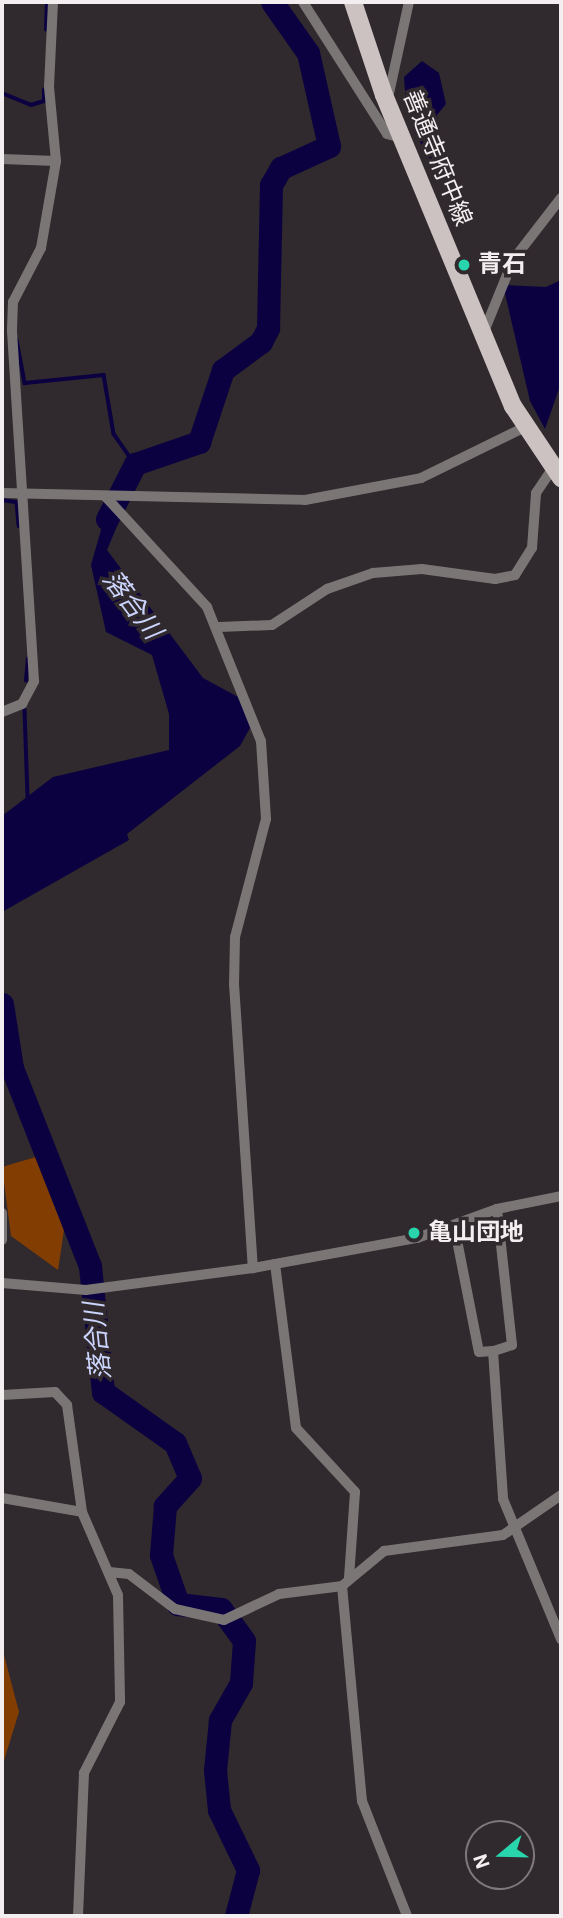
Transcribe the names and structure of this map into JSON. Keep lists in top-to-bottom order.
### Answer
{
  "streets": {
    "main road": ["善通寺府中線"]
  },
  "water": ["落合川"],
  "places": ["青石", "亀山団地"],
  "north": "left"
}
